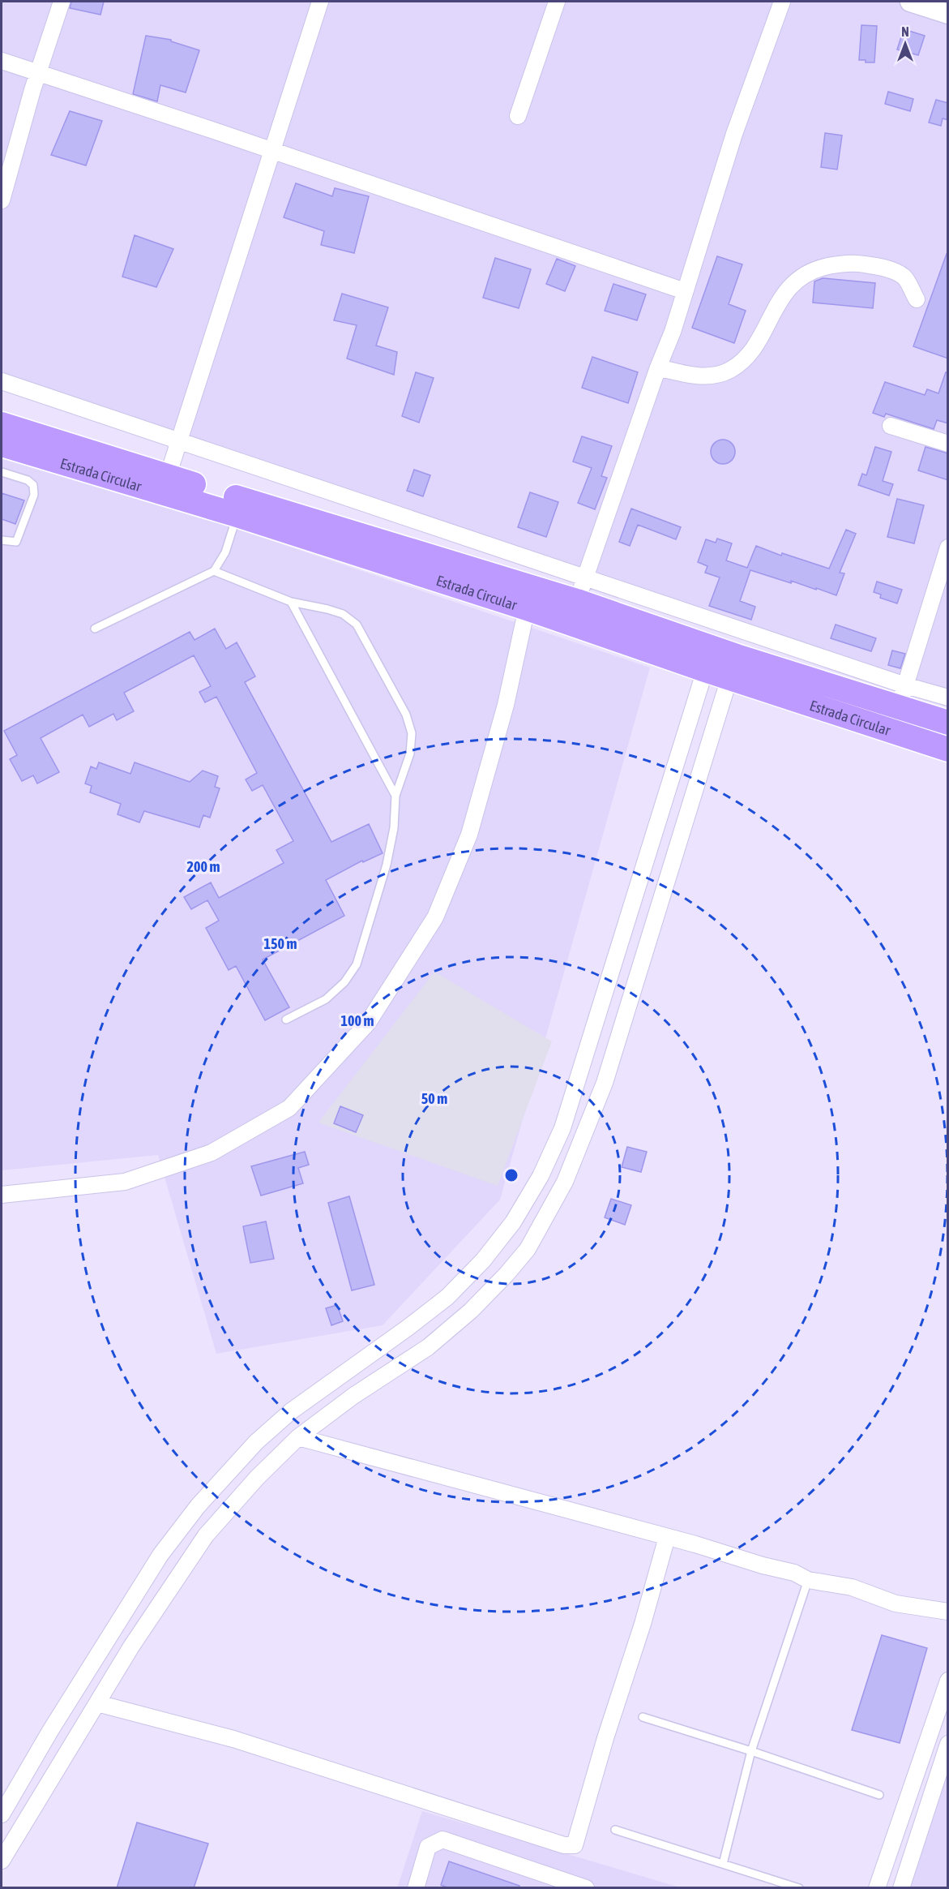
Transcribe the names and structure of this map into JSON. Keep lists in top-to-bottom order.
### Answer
{
  "streets": {
    "main road": ["Estrada Circular"]
  },
  "north": "top",
  "rings": [
    "200 m",
    "150 m",
    "100 m",
    "50 m"
  ]
}
